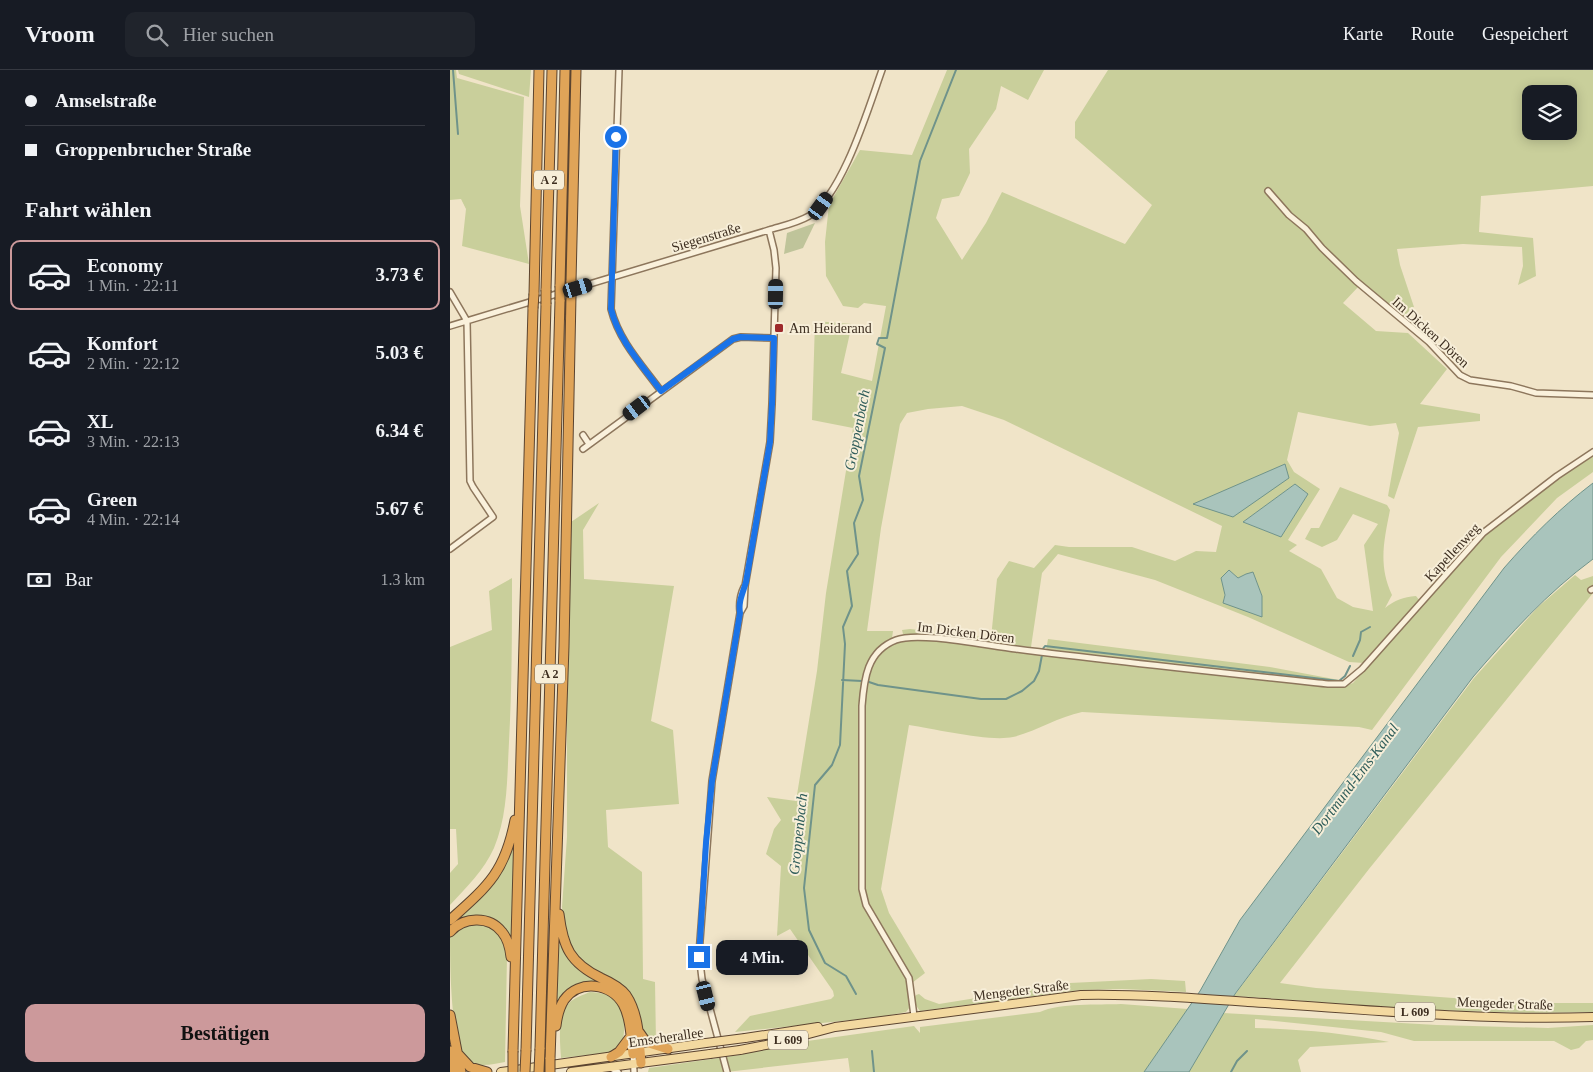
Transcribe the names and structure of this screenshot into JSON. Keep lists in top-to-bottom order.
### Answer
{
  "streets": {
    "highway": ["A 2"],
    "main road": ["Mengeder Straße", "L 609", "Emscherallee"],
    "street": ["Siegenstraße", "Im Dicken Dören", "Kapellenweg"]
  },
  "crossings": [
    ["Im Dicken Dören", "Kapellenweg"],
    ["Im Dicken Dören", "Mengeder Straße"],
    ["Mengeder Straße", "Emscherallee"]
  ],
  "water": ["Groppenbach", "Dortmund-Ems-Kanal"],
  "places": {
    "transit": ["Am Heiderand"]
  },
  "page": {
    "header": "Vroom",
    "search": "Hier suchen",
    "nav": ["Karte", "Route", "Gespeichert"],
    "banner": ["Amselstraße", "Groppenbrucher Straße"],
    "heading": "Fahrt wählen",
    "list": [
      {
        "name": "Economy",
        "note": "1 Min. · 22:11",
        "value": "3.73 €"
      },
      {
        "name": "Komfort",
        "note": "2 Min. · 22:12",
        "value": "5.03 €"
      },
      {
        "name": "XL",
        "note": "3 Min. · 22:13",
        "value": "6.34 €"
      },
      {
        "name": "Green",
        "note": "4 Min. · 22:14",
        "value": "5.67 €"
      }
    ],
    "pay": ["Bar", "1.3 km"],
    "bubble": "4 Min.",
    "buttons": "Bestätigen"
  }
}
